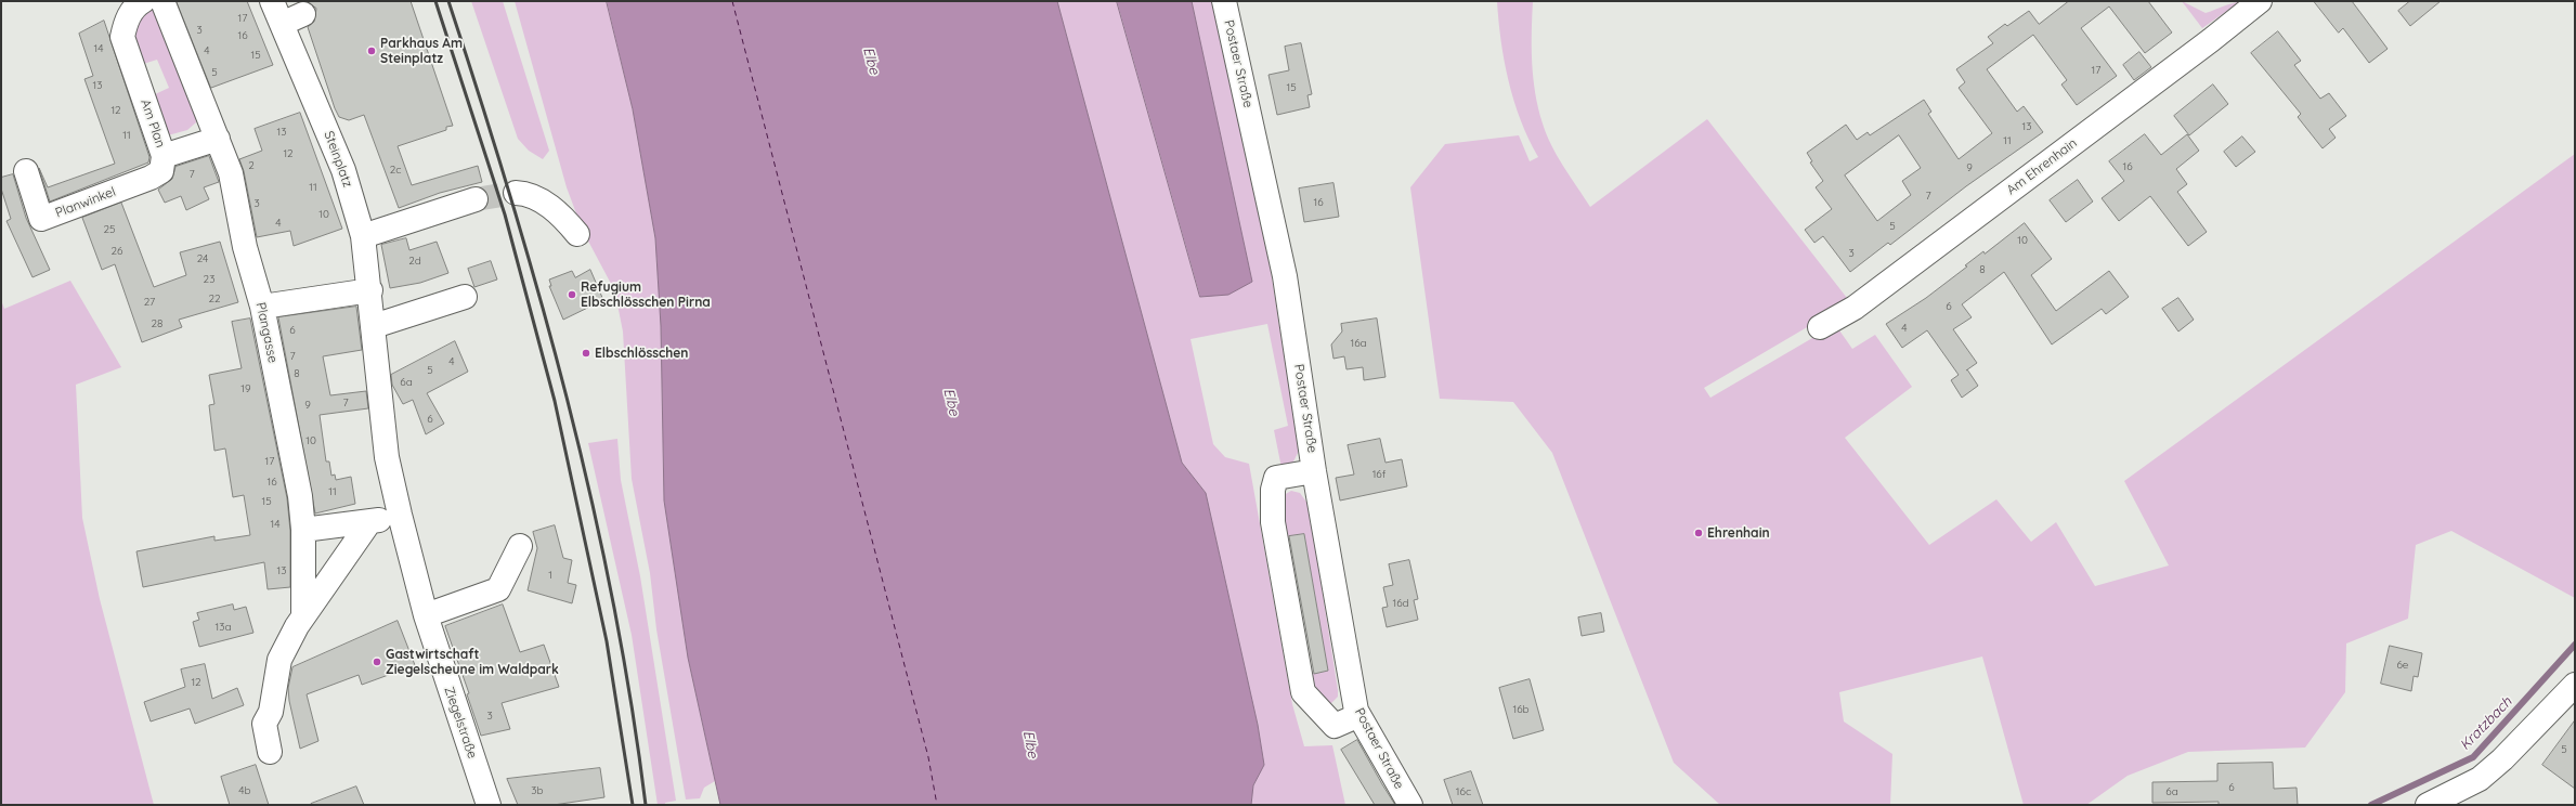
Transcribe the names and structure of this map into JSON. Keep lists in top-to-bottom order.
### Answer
{
  "streets": {
    "street": [
      "Postaer Straße",
      "Am Plan",
      "Steinplatz",
      "Am Ehrenhain",
      "Planwinkel",
      "Plangasse",
      "Ziegelstraße"
    ]
  },
  "crossings": [
    ["Am Plan", "Planwinkel"],
    ["Am Plan", "Plangasse"],
    ["Steinplatz", "Ziegelstraße"]
  ],
  "water": ["Elbe", "Kratzbach"],
  "places": [
    "Parkhaus Am Steinplatz",
    "Refugium Elbschlösschen Pirna",
    "Elbschlösschen",
    "Ehrenhain",
    "Gastwirtschaft Ziegelscheune im Waldpark"
  ],
  "house_numbers": [
    "17",
    "3",
    "16",
    "14",
    "4",
    "15",
    "17",
    "5",
    "13",
    "15",
    "12",
    "13",
    "13",
    "11",
    "11",
    "12",
    "2",
    "16",
    "9",
    "2c",
    "7",
    "11",
    "7",
    "16",
    "3",
    "10",
    "4",
    "5",
    "25",
    "10",
    "26",
    "3",
    "24",
    "2d",
    "8",
    "23",
    "22",
    "27",
    "6",
    "28",
    "4",
    "6",
    "16a",
    "7",
    "4",
    "5",
    "8",
    "6a",
    "19",
    "7",
    "9",
    "6",
    "10",
    "17",
    "16f",
    "16",
    "11",
    "15",
    "14",
    "13",
    "1",
    "16d",
    "13a",
    "6e",
    "12",
    "16b",
    "3",
    "5",
    "6",
    "4b",
    "3b",
    "16c",
    "6a"
  ]
}
